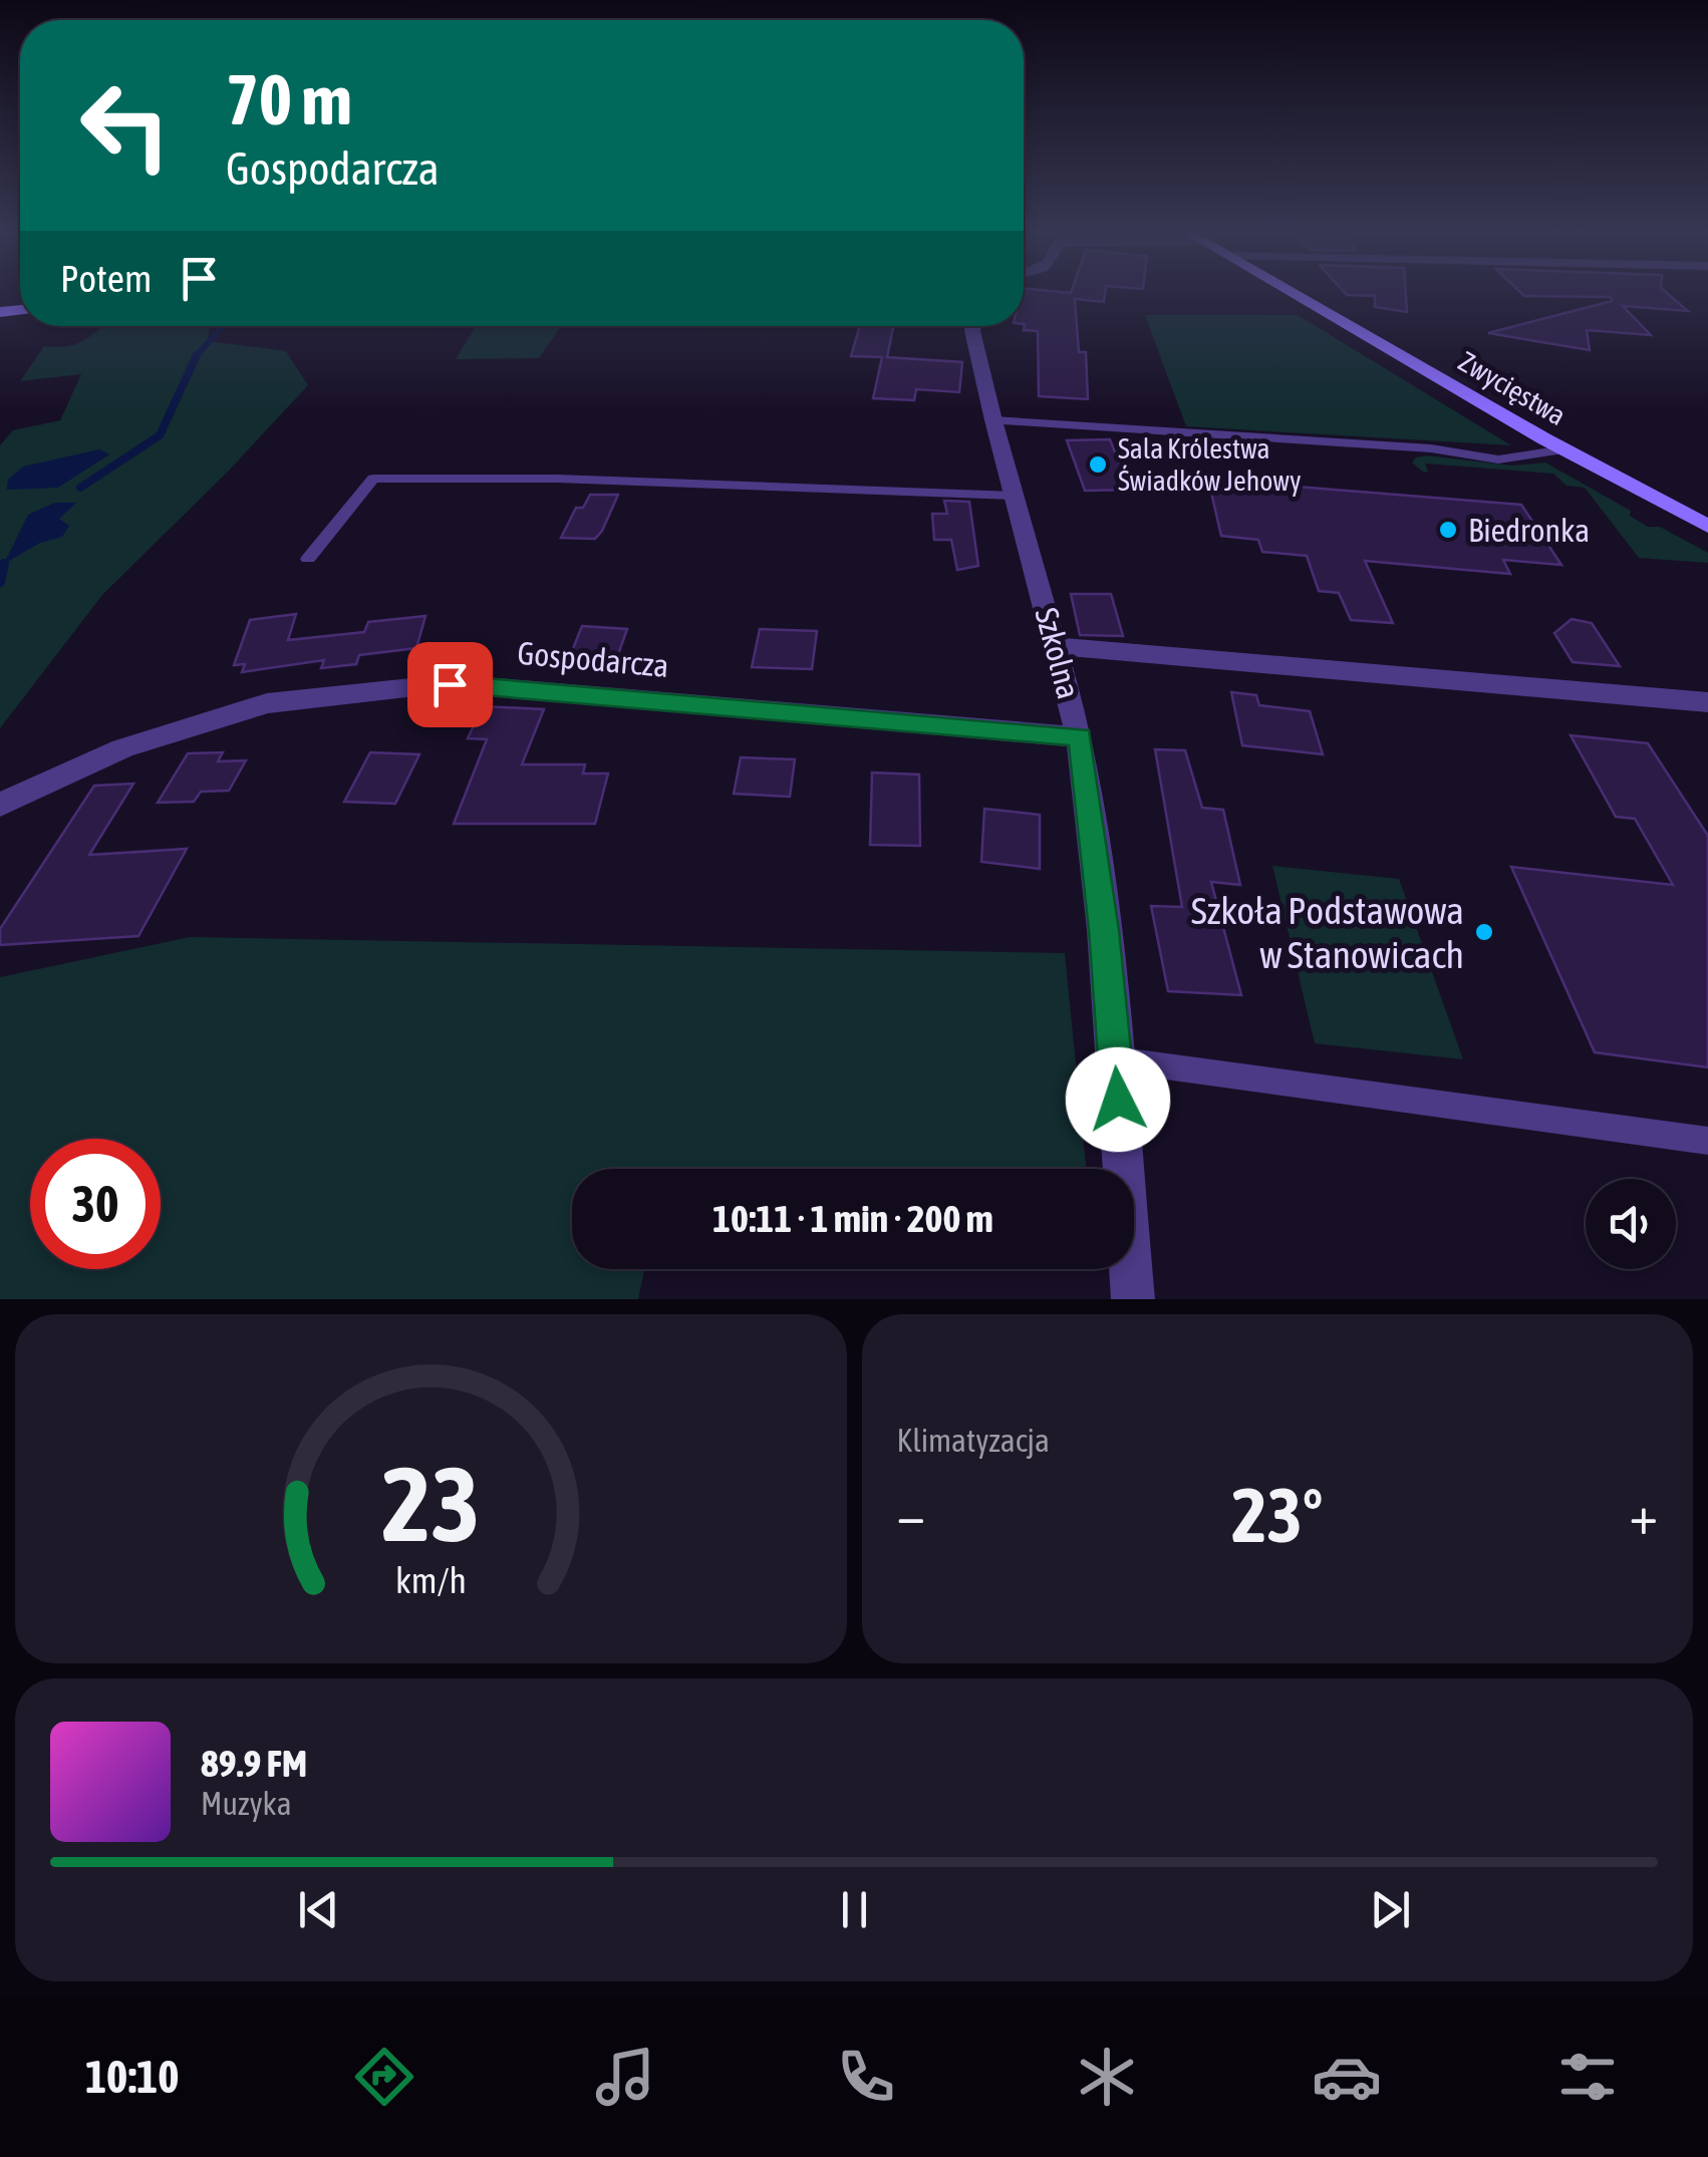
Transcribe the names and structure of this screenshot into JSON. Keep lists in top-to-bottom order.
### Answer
{
  "streets": {
    "main road": ["Zwycięstwa"],
    "street": ["Szkolna", "Gospodarcza"]
  },
  "crossings": [
    ["Szkolna", "Gospodarcza"]
  ],
  "places": ["Sala Królestwa Świadków Jehowy", "Biedronka", "Szkoła Podstawowa w Stanowicach"],
  "page": {
    "turn": ["70 m", "Gospodarcza"],
    "then": "Potem",
    "limit": "30",
    "trip": "10:11 · 1 min · 200 m",
    "tile": "Klimatyzacja",
    "heat": ["−", "23°", "+"],
    "song": ["89.9 FM", "Muzyka"],
    "tabs": "10:10",
    "gauge": ["23", "km/h"]
  }
}
